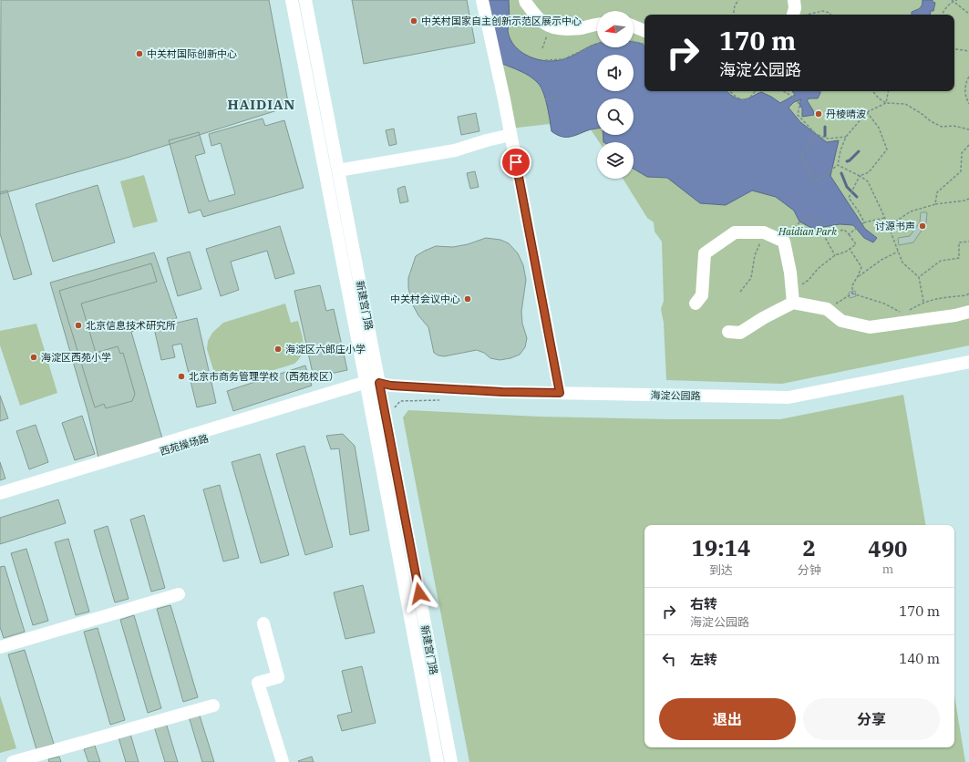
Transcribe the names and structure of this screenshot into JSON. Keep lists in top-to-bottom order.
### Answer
{
  "streets": {
    "street": ["新建宫门路", "海淀公园路", "西苑操场路"]
  },
  "crossings": [
    ["新建宫门路", "海淀公园路"],
    ["新建宫门路", "西苑操场路"],
    ["海淀公园路", "西苑操场路"]
  ],
  "districts": ["HAIDIAN"],
  "parks": ["Haidian Park"],
  "places": [
    "中关村国家自主创新示范区展示中心",
    "中关村国际创新中心",
    "丹棱晴波",
    "讨源书声",
    "中关村会议中心",
    "北京信息技术研究所",
    "海淀区六郎庄小学",
    "海淀区西苑小学",
    "北京市商务管理学校（西苑校区）"
  ],
  "north": "left",
  "page": {
    "turn": ["170 m", "海淀公园路"],
    "eta": [
      "19:14",
      "到达",
      "2",
      "分钟",
      "490",
      "m"
    ],
    "list": [
      {
        "name": "右转",
        "note": "海淀公园路",
        "value": "170 m"
      },
      {
        "name": "左转",
        "value": "140 m"
      }
    ],
    "buttons": ["退出", "分享"]
  }
}
